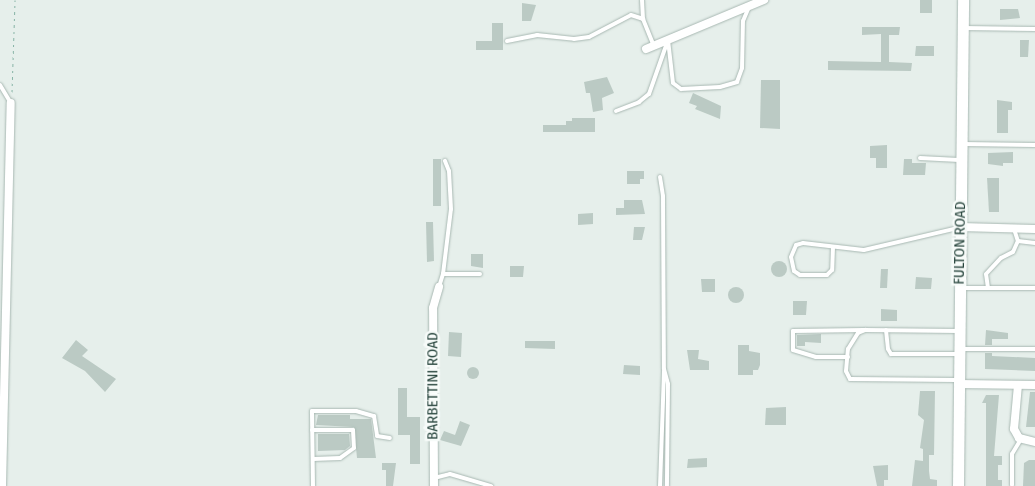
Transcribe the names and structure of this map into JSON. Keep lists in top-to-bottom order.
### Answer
{
  "streets": {
    "main road": ["FULTON ROAD"],
    "street": ["BARBETTINI ROAD"]
  }
}
